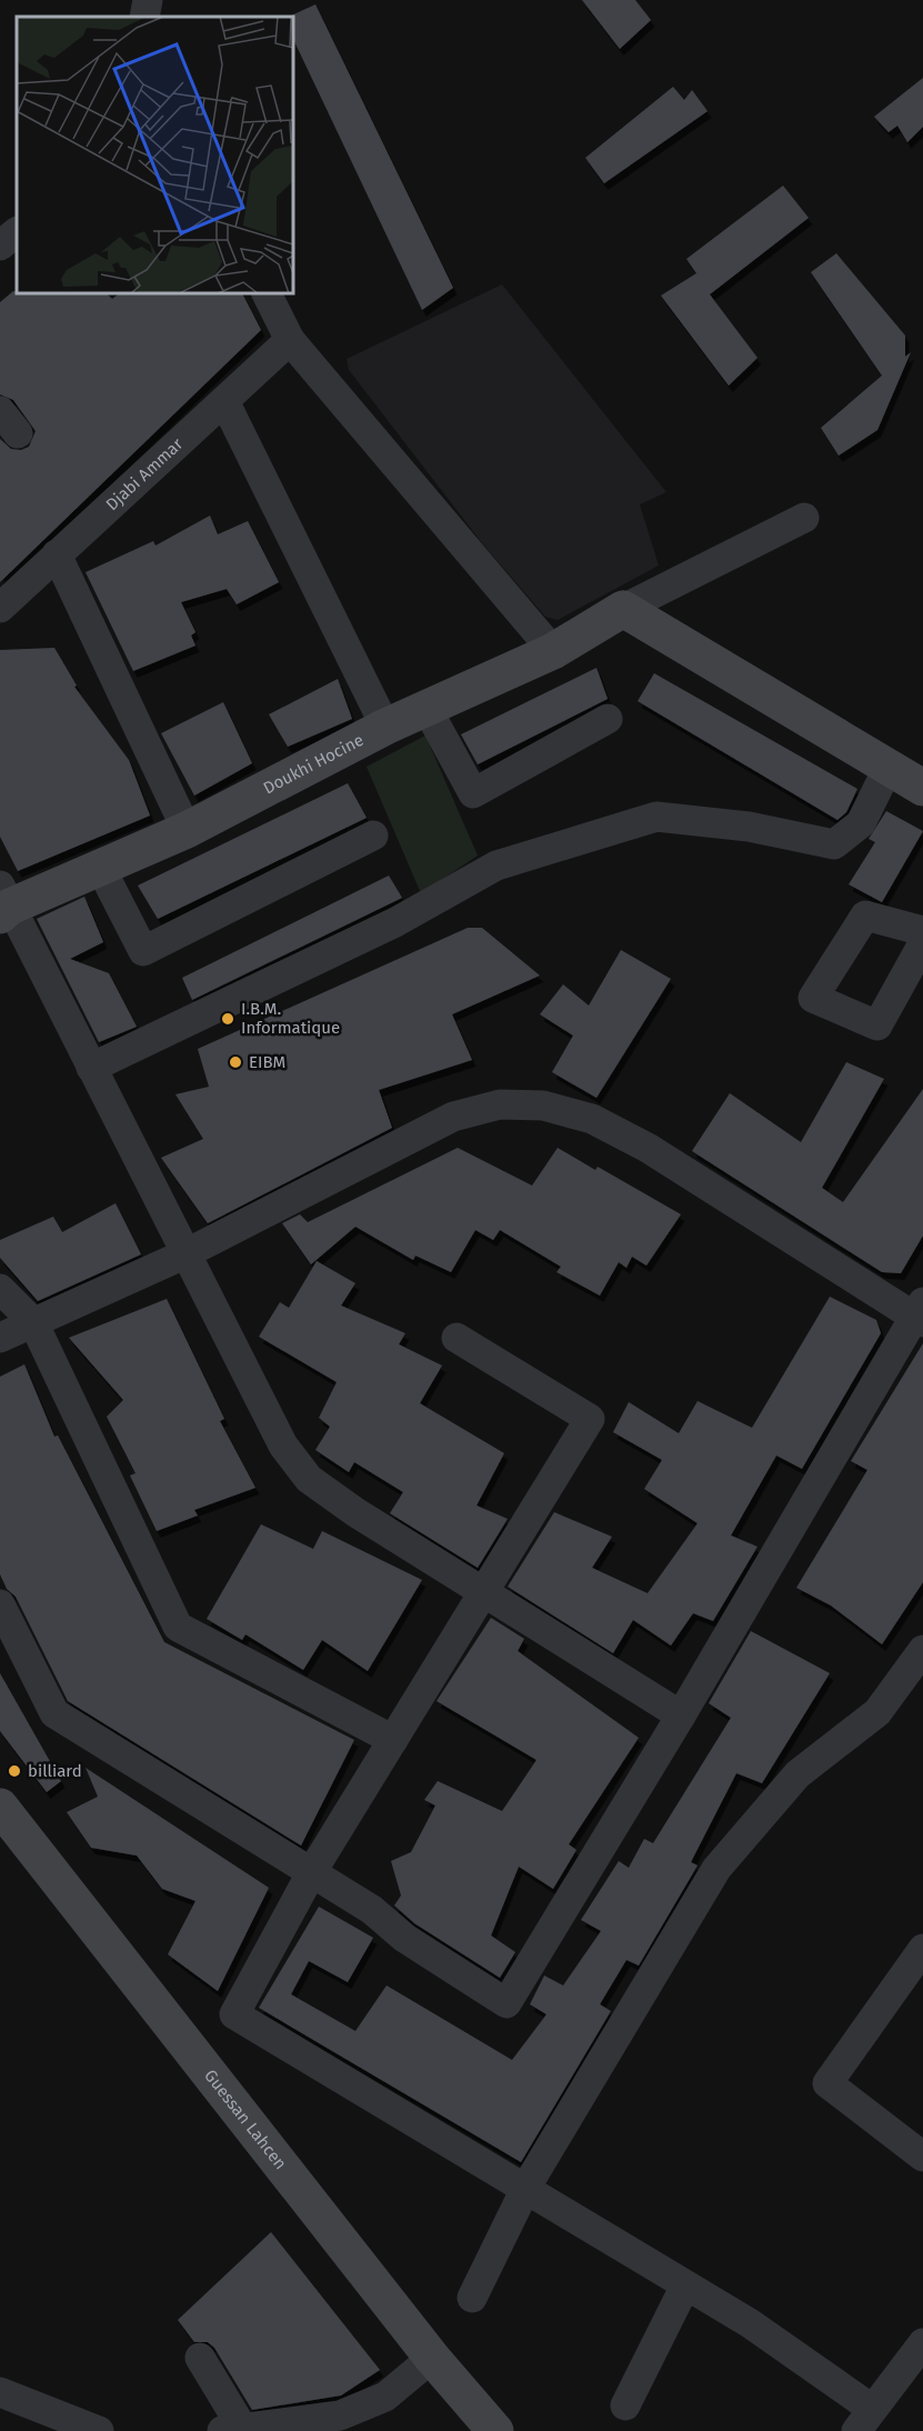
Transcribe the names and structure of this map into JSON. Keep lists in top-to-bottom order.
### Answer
{
  "streets": {
    "street": ["Djabi Ammar", "Doukhi Hocine", "Guessan Lahcen"]
  },
  "places": ["I.B.M. Informatique", "EIBM", "billiard"]
}
